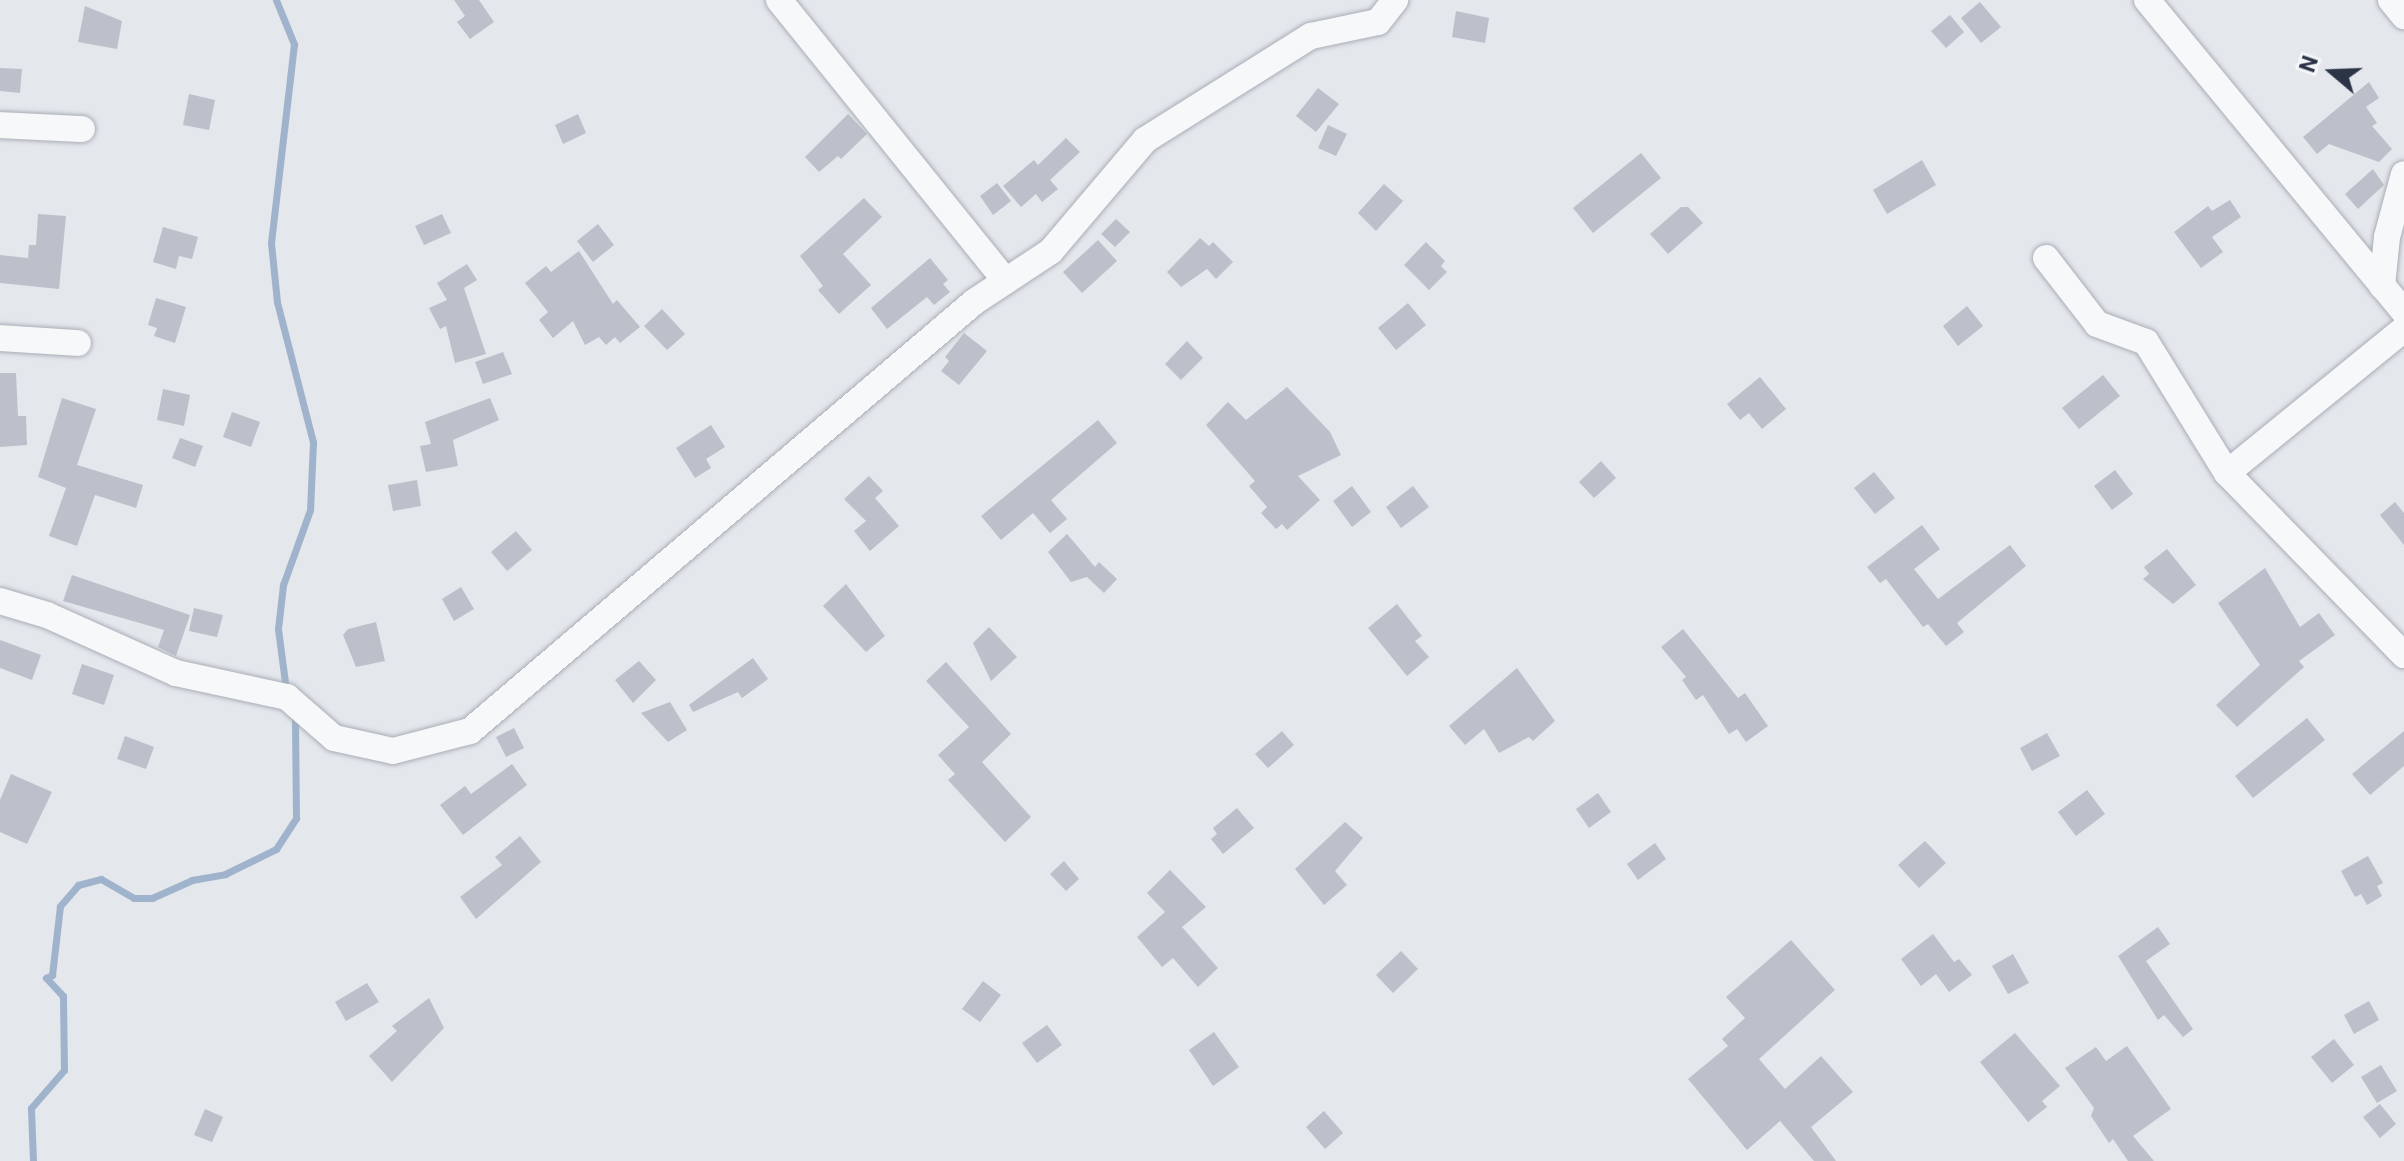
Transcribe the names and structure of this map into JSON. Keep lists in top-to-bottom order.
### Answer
{
  "north": "left"
}
